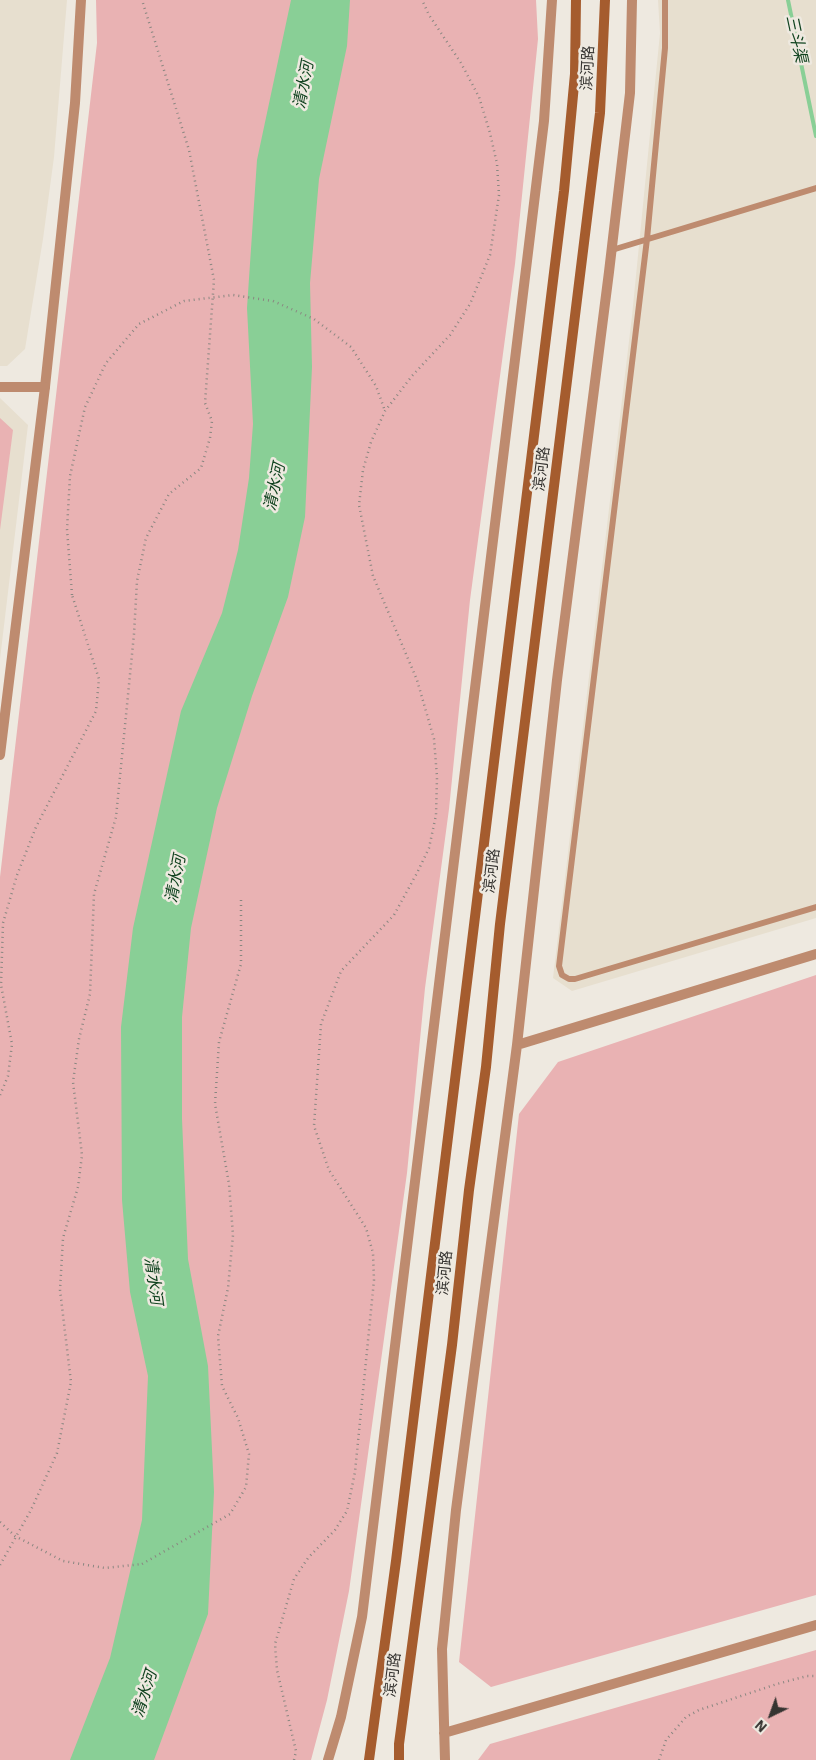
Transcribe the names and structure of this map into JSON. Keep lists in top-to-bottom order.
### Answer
{
  "streets": {
    "main road": ["滨河路"]
  },
  "water": ["三斗渠", "清水河"],
  "north": "bottom left"
}
